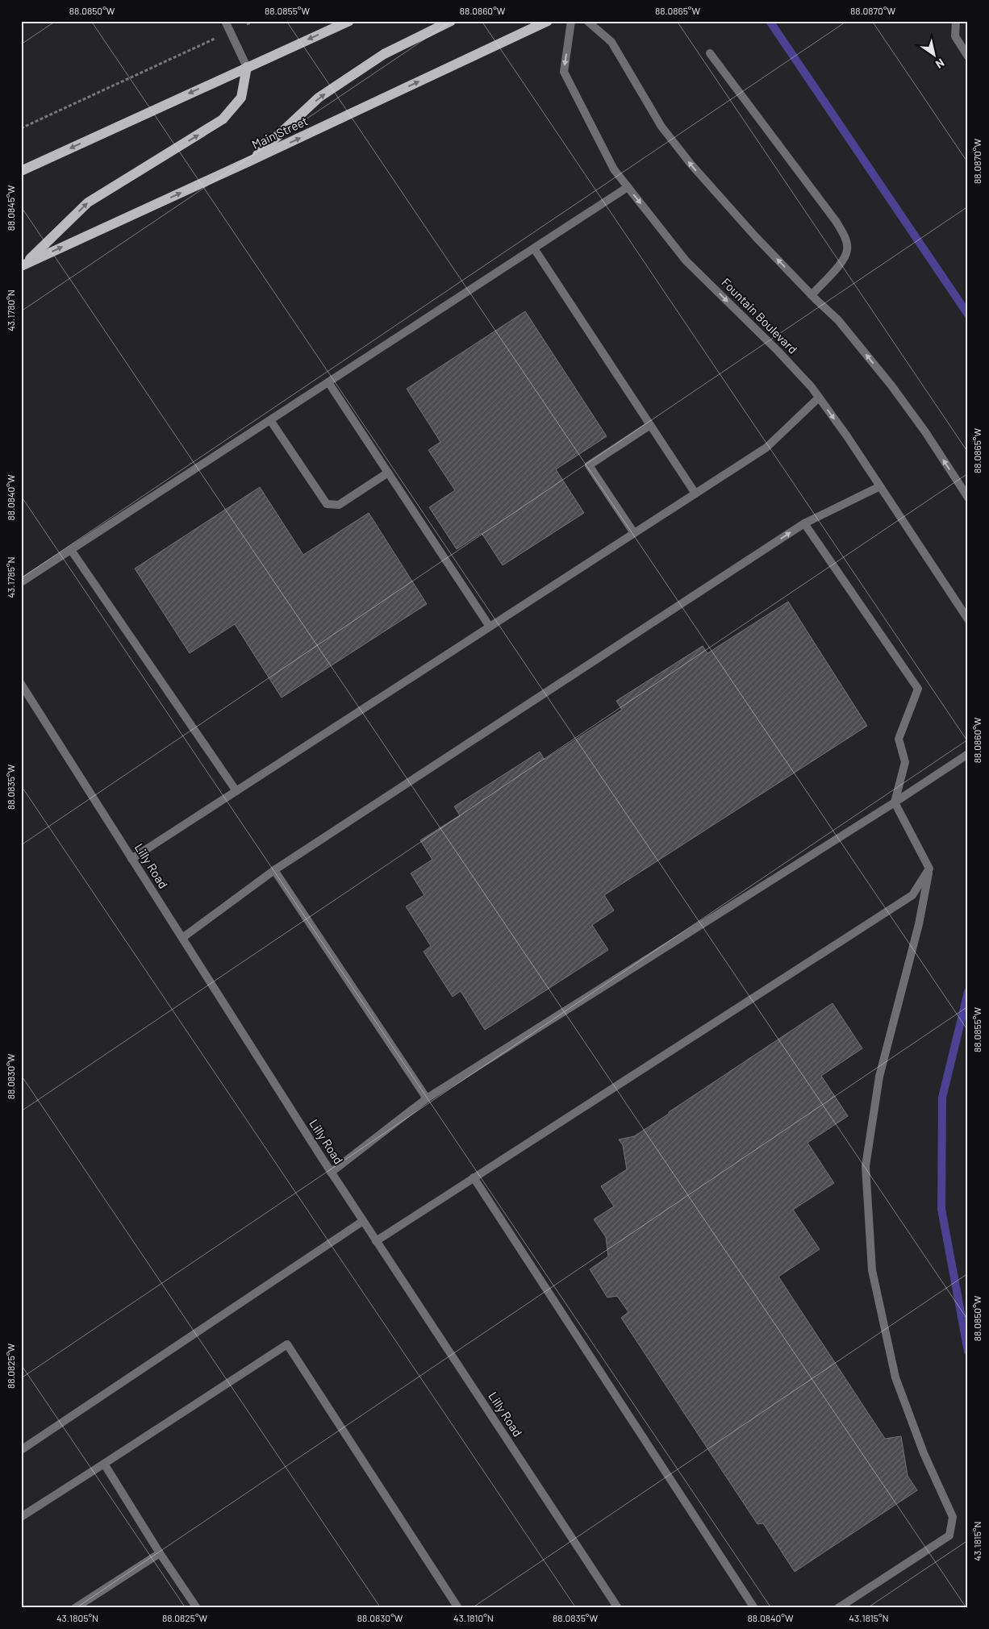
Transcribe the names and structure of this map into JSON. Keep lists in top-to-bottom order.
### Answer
{
  "streets": {
    "main road": ["Main Street"],
    "street": ["Fountain Boulevard", "Lilly Road"]
  },
  "north": "bottom right",
  "coordinates": [
    "88.0850°W",
    "88.0855°W",
    "88.0860°W",
    "88.0865°W",
    "88.0870°W",
    "88.0845°W",
    "43.1780°N",
    "88.0840°W",
    "43.1785°N",
    "88.0835°W",
    "88.0830°W",
    "88.0825°W",
    "43.1815°N",
    "43.1805°N",
    "43.1810°N"
  ]
}
